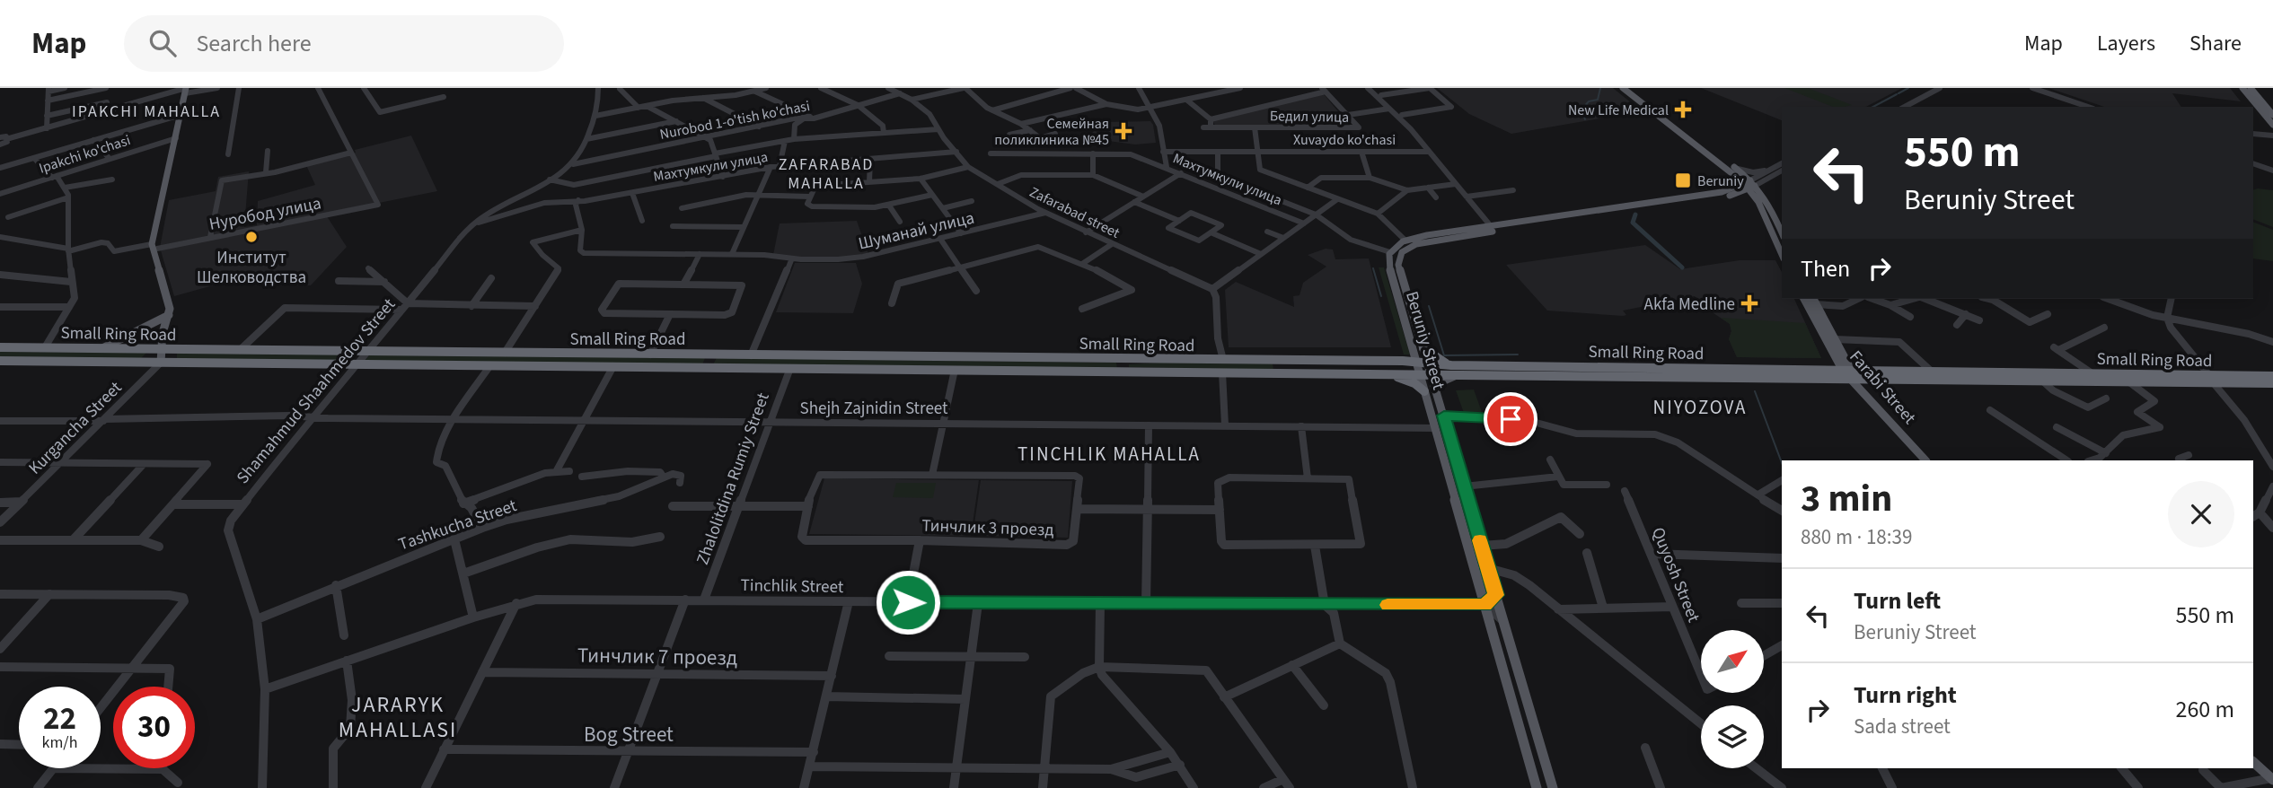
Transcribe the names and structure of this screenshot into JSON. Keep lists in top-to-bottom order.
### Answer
{
  "streets": {
    "highway": ["Small Ring Road"],
    "main road": ["Beruniy Street", "Farabi Street"],
    "street": [
      "Бедил улица",
      "Nurobod 1-o'tish ko'chasi",
      "Xuvaydo ko'chasi",
      "Ipakchi ko'chasi",
      "Махтумкули улица",
      "Zafarabad street",
      "Нуробод улица",
      "Шуманай улица",
      "Shamahmud Shaahmedov Street",
      "Shejh Zajnidin Street",
      "Kurgancha Street",
      "Zhalolitdina Rumiy Street",
      "Tаshkucha Street",
      "Тинчлик 3 проезд",
      "Quyosh Street",
      "Tinchlik Street",
      "Тинчлик 7 проезд",
      "Bog Street"
    ]
  },
  "crossings": [
    ["Nurobod 1-o'tish ko'chasi", "Zafarabad street"],
    ["Nurobod 1-o'tish ko'chasi", "Shamahmud Shaahmedov Street"],
    ["Махтумкули улица", "Zafarabad street"],
    ["Махтумкули улица", "Shamahmud Shaahmedov Street"],
    ["Zafarabad street", "Шуманай улица"],
    ["Small Ring Road", "Beruniy Street"],
    ["Small Ring Road", "Farabi Street"],
    ["Small Ring Road", "Shamahmud Shaahmedov Street"],
    ["Small Ring Road", "Kurgancha Street"],
    ["Small Ring Road", "Zhalolitdina Rumiy Street"],
    ["Beruniy Street", "Shejh Zajnidin Street"],
    ["Beruniy Street", "Tinchlik Street"],
    ["Shamahmud Shaahmedov Street", "Shejh Zajnidin Street"],
    ["Shamahmud Shaahmedov Street", "Tаshkucha Street"],
    ["Shamahmud Shaahmedov Street", "Tinchlik Street"],
    ["Shejh Zajnidin Street", "Kurgancha Street"],
    ["Shejh Zajnidin Street", "Zhalolitdina Rumiy Street"],
    ["Zhalolitdina Rumiy Street", "Tinchlik Street"]
  ],
  "districts": [
    "IPAKCHI MAHALLA",
    "ZAFARABAD MAHALLA",
    "NIYOZOVA",
    "TINCHLIK MAHALLA",
    "JARARYK MAHALLASI"
  ],
  "places": {
    "health": ["New Life Medical", "Семейная поликлиника №45", "Akfa Medline"],
    "transit": ["Beruniy"],
    "other": ["Институт Шелководства"]
  },
  "north": "top right",
  "page": {
    "header": "Map",
    "search": "Search here",
    "nav": ["Map", "Layers", "Share"],
    "turn": ["550 m", "Beruniy Street"],
    "then": "Then",
    "heading": ["3 min", "880 m · 18:39"],
    "list": [
      {
        "name": "Turn left",
        "note": "Beruniy Street",
        "value": "550 m"
      },
      {
        "name": "Turn right",
        "note": "Sada street",
        "value": "260 m"
      }
    ],
    "speed": "22 km/h",
    "limit": "30"
  }
}
